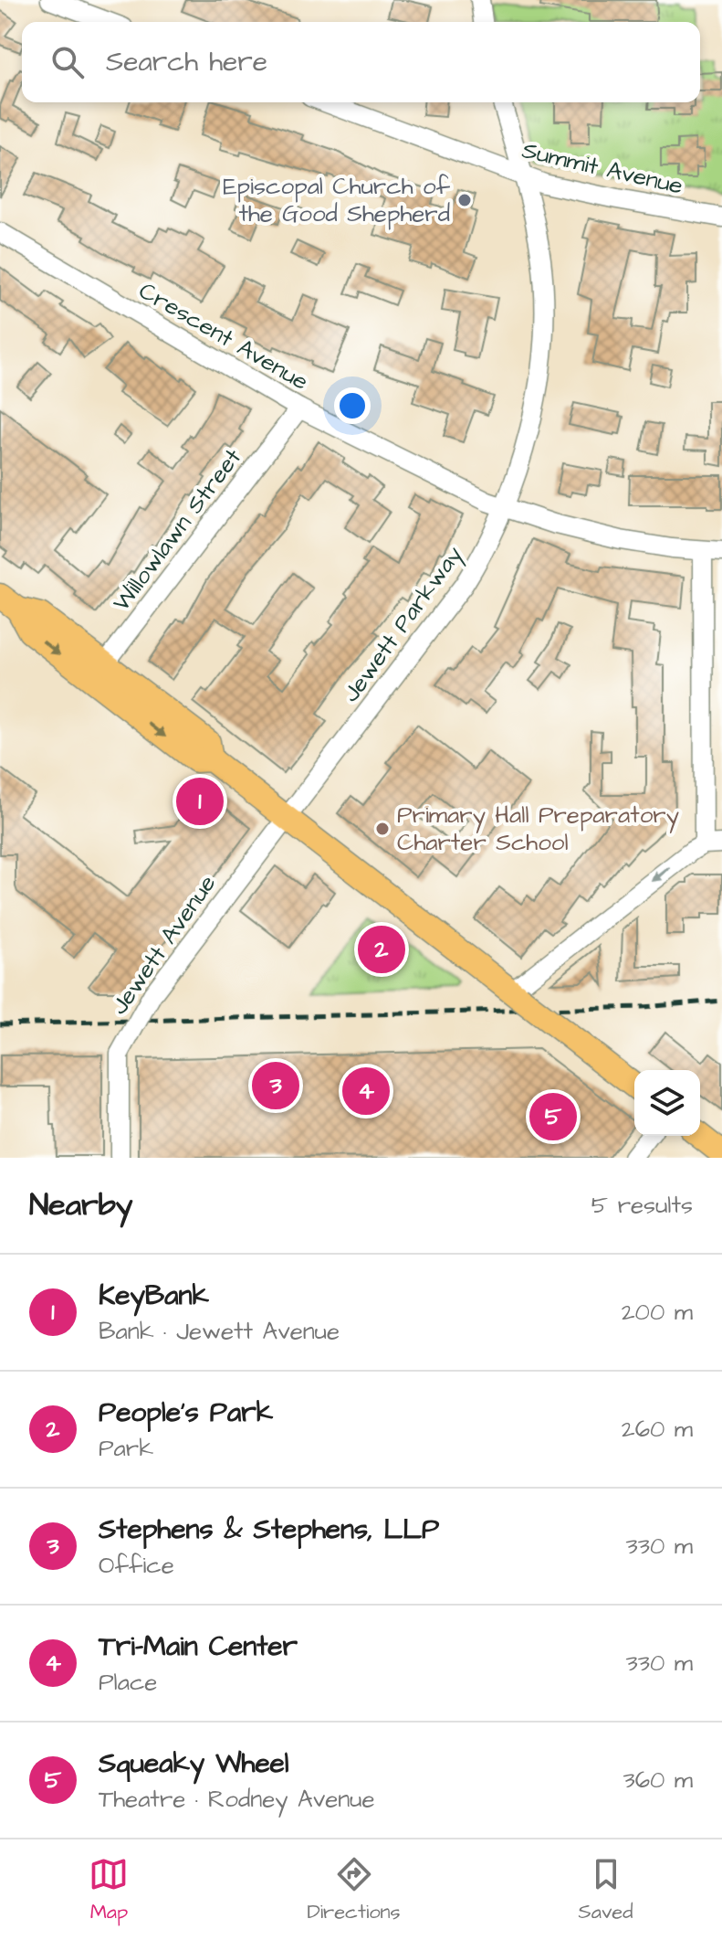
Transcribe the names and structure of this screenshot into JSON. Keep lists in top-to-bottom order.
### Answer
{
  "streets": {
    "street": [
      "Summit Avenue",
      "Crescent Avenue",
      "Willowlawn Street",
      "Jewett Parkway",
      "Jewett Avenue"
    ]
  },
  "crossings": [
    ["Summit Avenue", "Jewett Parkway"],
    ["Crescent Avenue", "Willowlawn Street"],
    ["Crescent Avenue", "Jewett Parkway"],
    ["Jewett Parkway", "Jewett Avenue"]
  ],
  "places": ["Episcopal Church of the Good Shepherd", "Primary Hall Preparatory Charter School"],
  "page": {
    "search": "Search here",
    "pins": [
      "1",
      "2",
      "3",
      "4",
      "5"
    ],
    "heading": ["Nearby", "5 results"],
    "list": [
      {
        "mark": "1",
        "name": "KeyBank",
        "note": "Bank · Jewett Avenue",
        "value": "200 m"
      },
      {
        "mark": "2",
        "name": "People's Park",
        "note": "Park",
        "value": "260 m"
      },
      {
        "mark": "3",
        "name": "Stephens & Stephens, LLP",
        "note": "Office",
        "value": "330 m"
      },
      {
        "mark": "4",
        "name": "Tri-Main Center",
        "note": "Place",
        "value": "330 m"
      },
      {
        "mark": "5",
        "name": "Squeaky Wheel",
        "note": "Theatre · Rodney Avenue",
        "value": "360 m"
      }
    ],
    "nav": ["Map", "Directions", "Saved"]
  }
}
